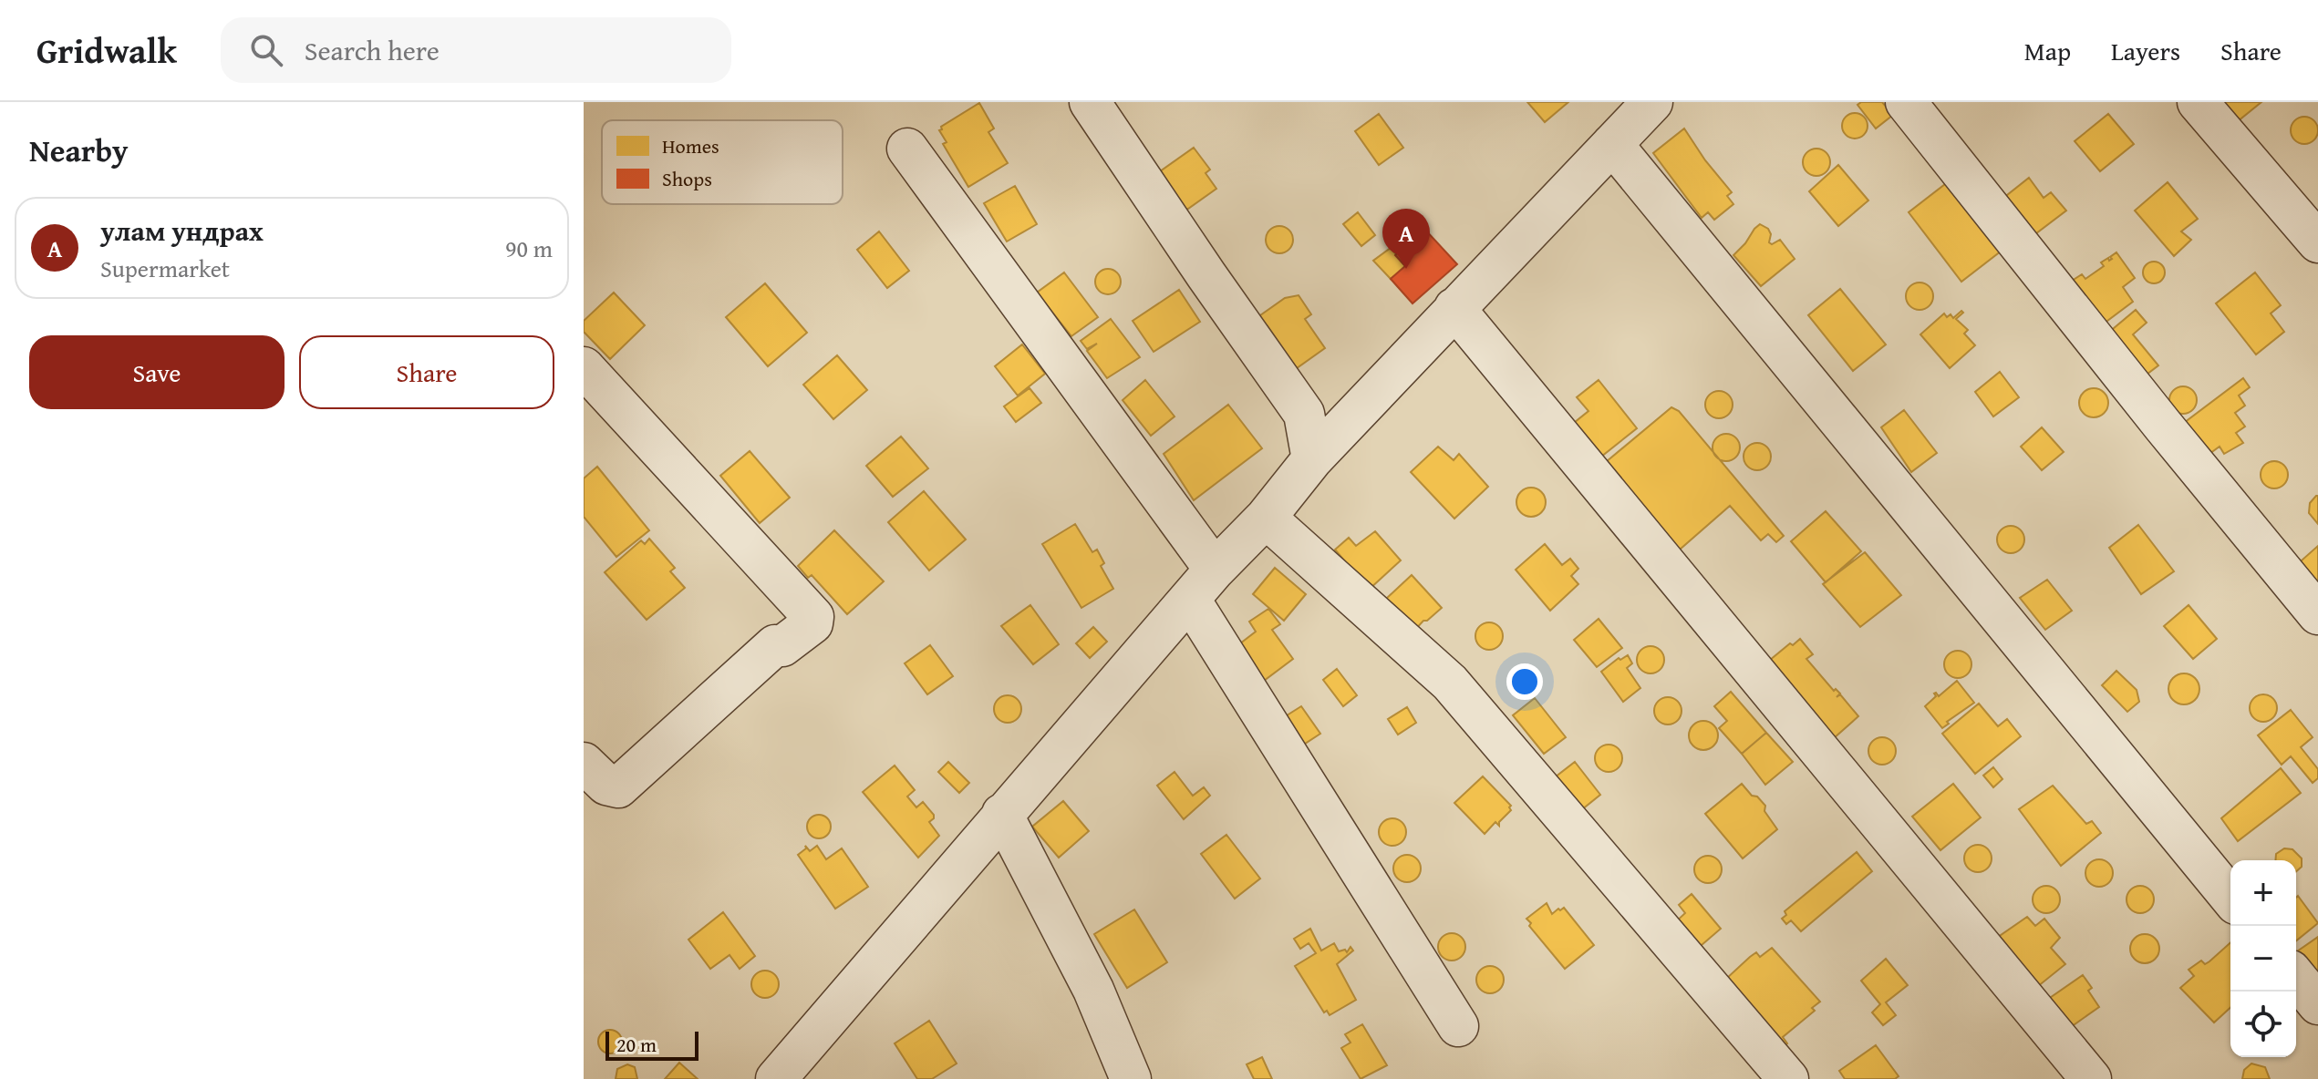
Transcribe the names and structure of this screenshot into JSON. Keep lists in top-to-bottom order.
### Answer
{
  "legend": ["Homes", "Shops"],
  "scale_bar": "20 m",
  "page": {
    "header": "Gridwalk",
    "search": "Search here",
    "nav": ["Map", "Layers", "Share"],
    "heading": "Nearby",
    "list": [
      {
        "mark": "A",
        "name": "улам ундрах",
        "note": "Supermarket",
        "value": "90 m"
      }
    ],
    "pins": "A",
    "buttons": ["Save", "Share"],
    "map_buttons": ["+", "−"],
    "scale": "20 m"
  }
}
